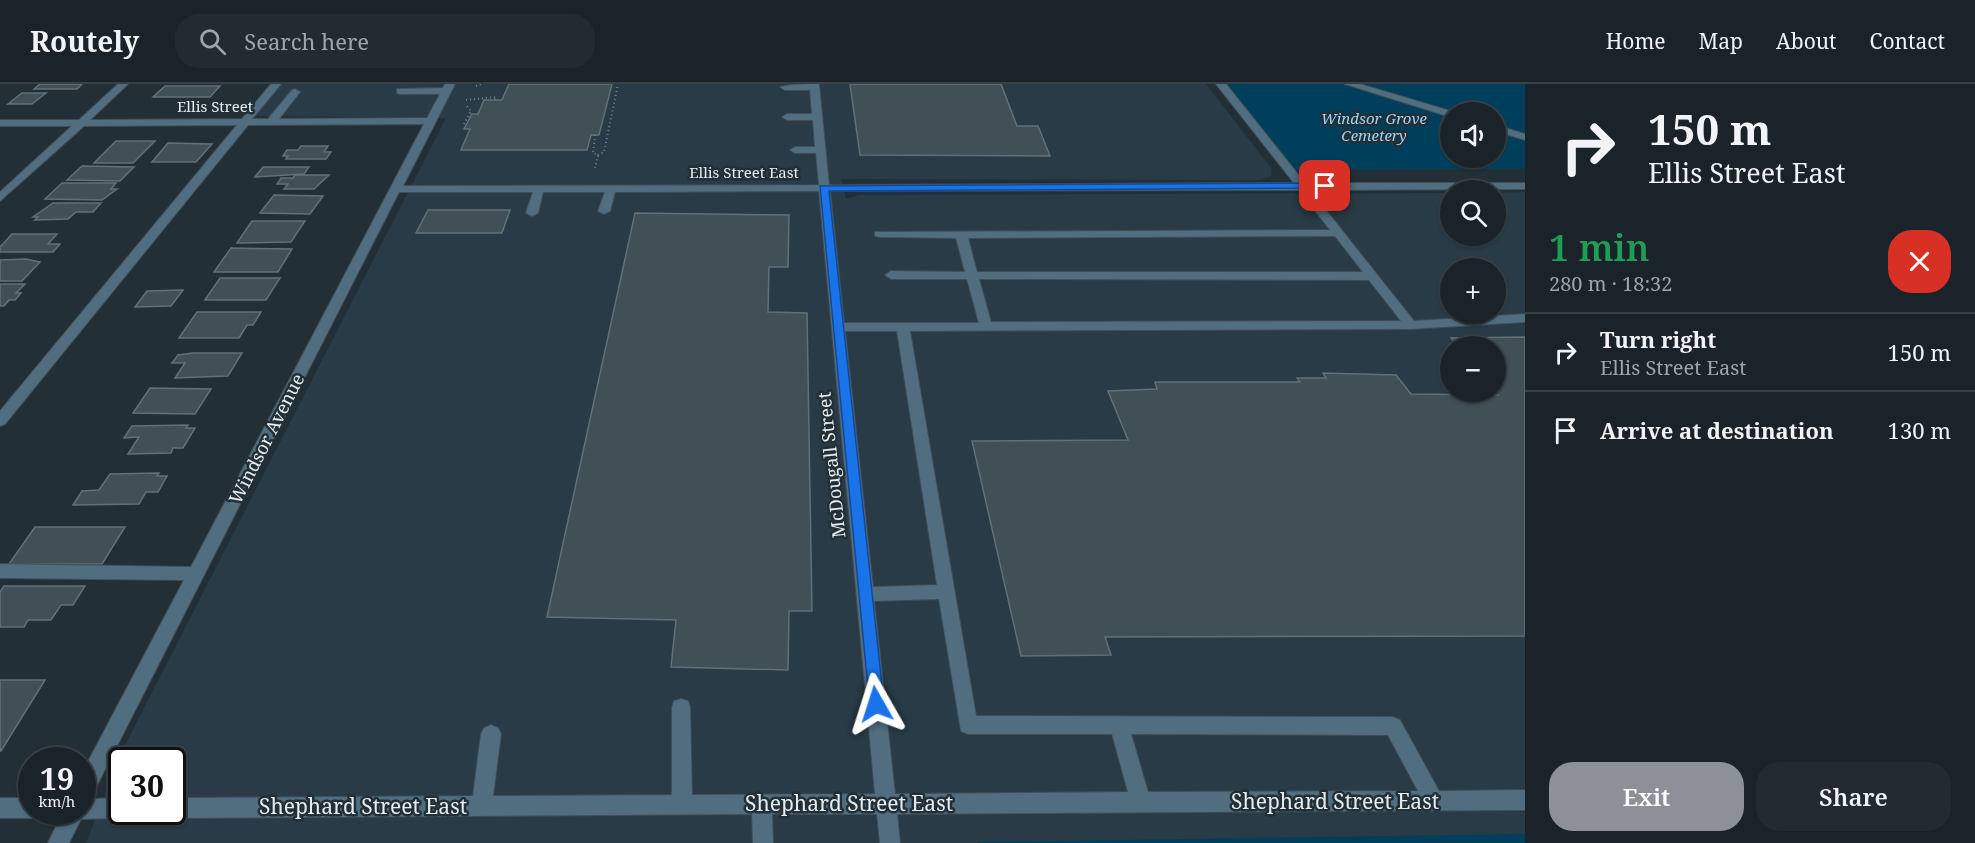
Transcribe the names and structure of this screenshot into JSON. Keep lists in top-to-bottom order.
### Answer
{
  "streets": {
    "street": [
      "Ellis Street",
      "Ellis Street East",
      "Windsor Avenue",
      "McDougall Street",
      "Shephard Street East"
    ]
  },
  "crossings": [
    ["Ellis Street", "Windsor Avenue"],
    ["Ellis Street East", "Windsor Avenue"],
    ["Ellis Street East", "McDougall Street"],
    ["McDougall Street", "Shephard Street East"]
  ],
  "parks": ["Windsor Grove Cemetery"],
  "page": {
    "header": "Routely",
    "search": "Search here",
    "nav": [
      "Home",
      "Map",
      "About",
      "Contact"
    ],
    "turn": ["150 m", "Ellis Street East"],
    "map_buttons": ["+", "−"],
    "heading": ["1 min", "280 m · 18:32"],
    "list": [
      {
        "name": "Turn right",
        "note": "Ellis Street East",
        "value": "150 m"
      },
      {
        "name": "Arrive at destination",
        "value": "130 m"
      }
    ],
    "speed": "19 km/h",
    "limit": "30",
    "buttons": ["Exit", "Share"]
  }
}
